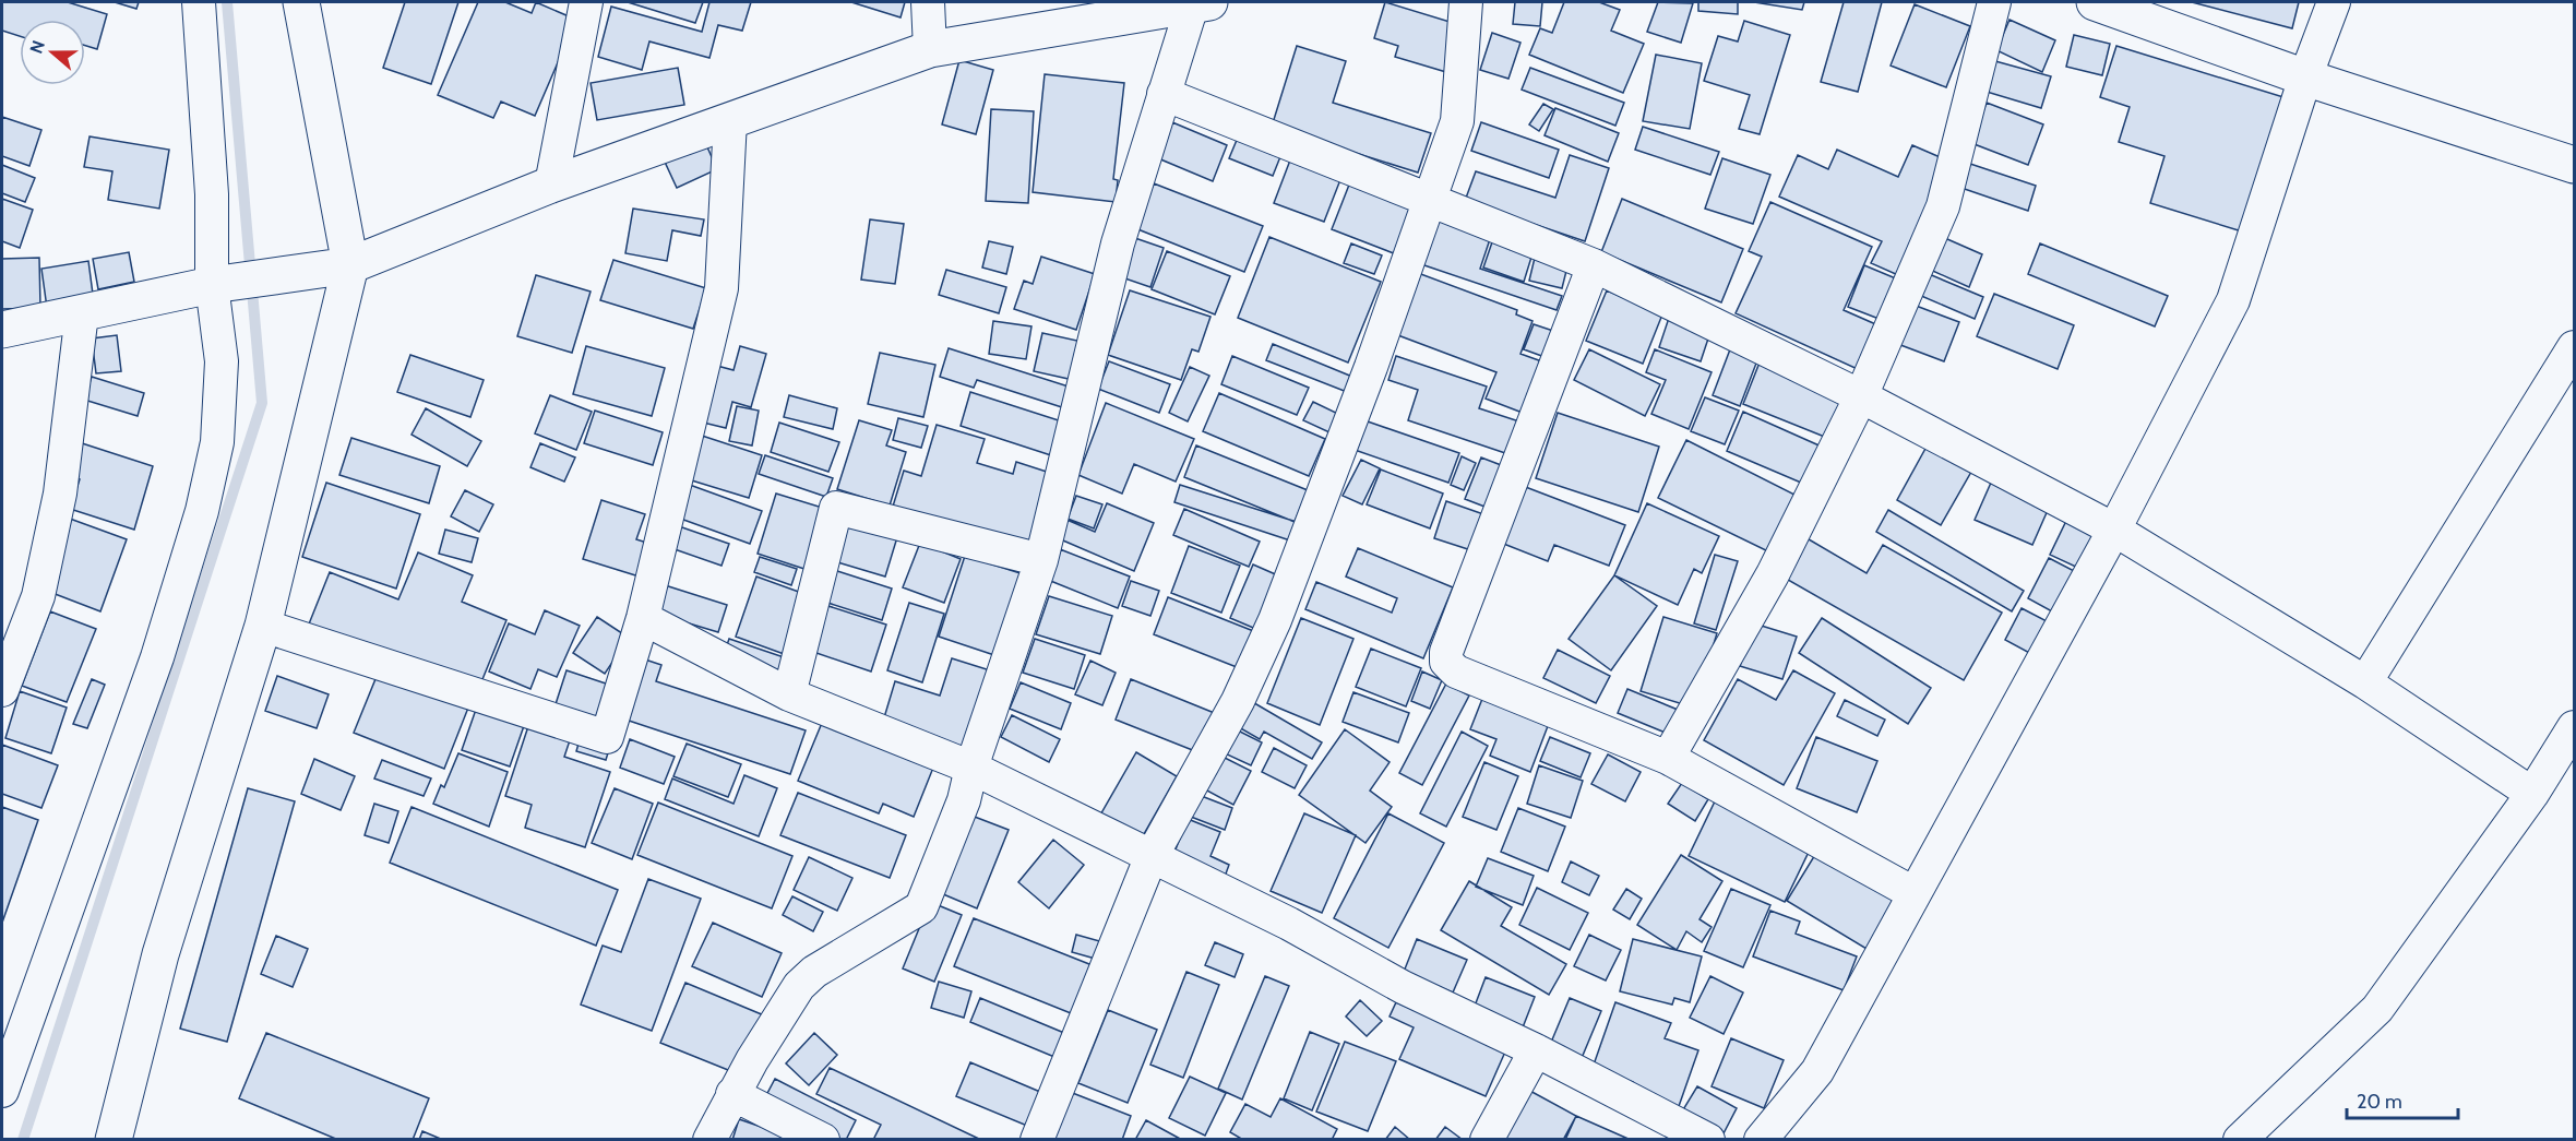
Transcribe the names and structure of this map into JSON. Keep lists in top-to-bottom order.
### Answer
{
  "scale_bar": "20 m",
  "north": "left"
}
